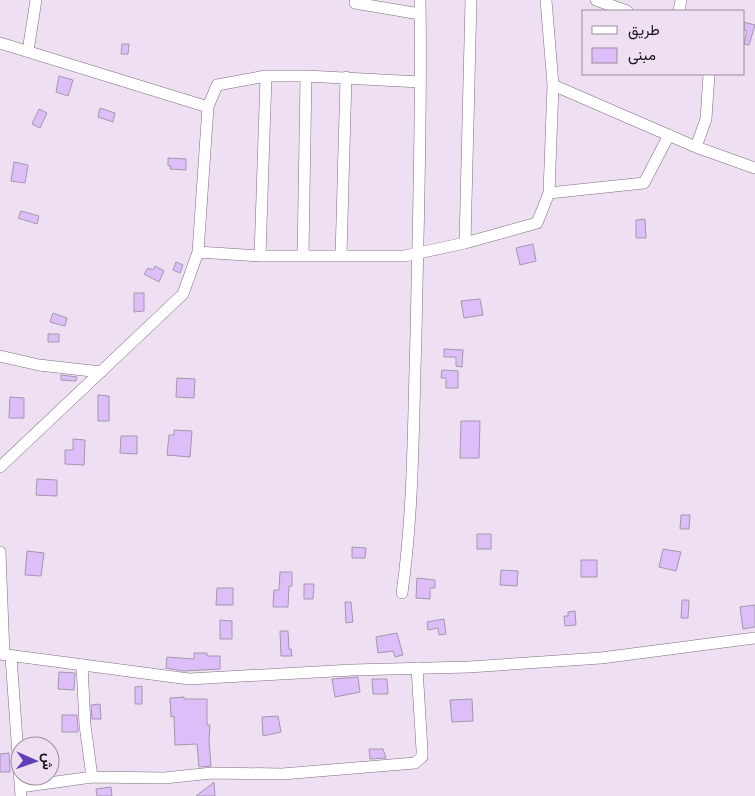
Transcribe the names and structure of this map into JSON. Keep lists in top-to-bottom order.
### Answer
{
  "legend": ["طريق", "مبنى"],
  "north": "right"
}
